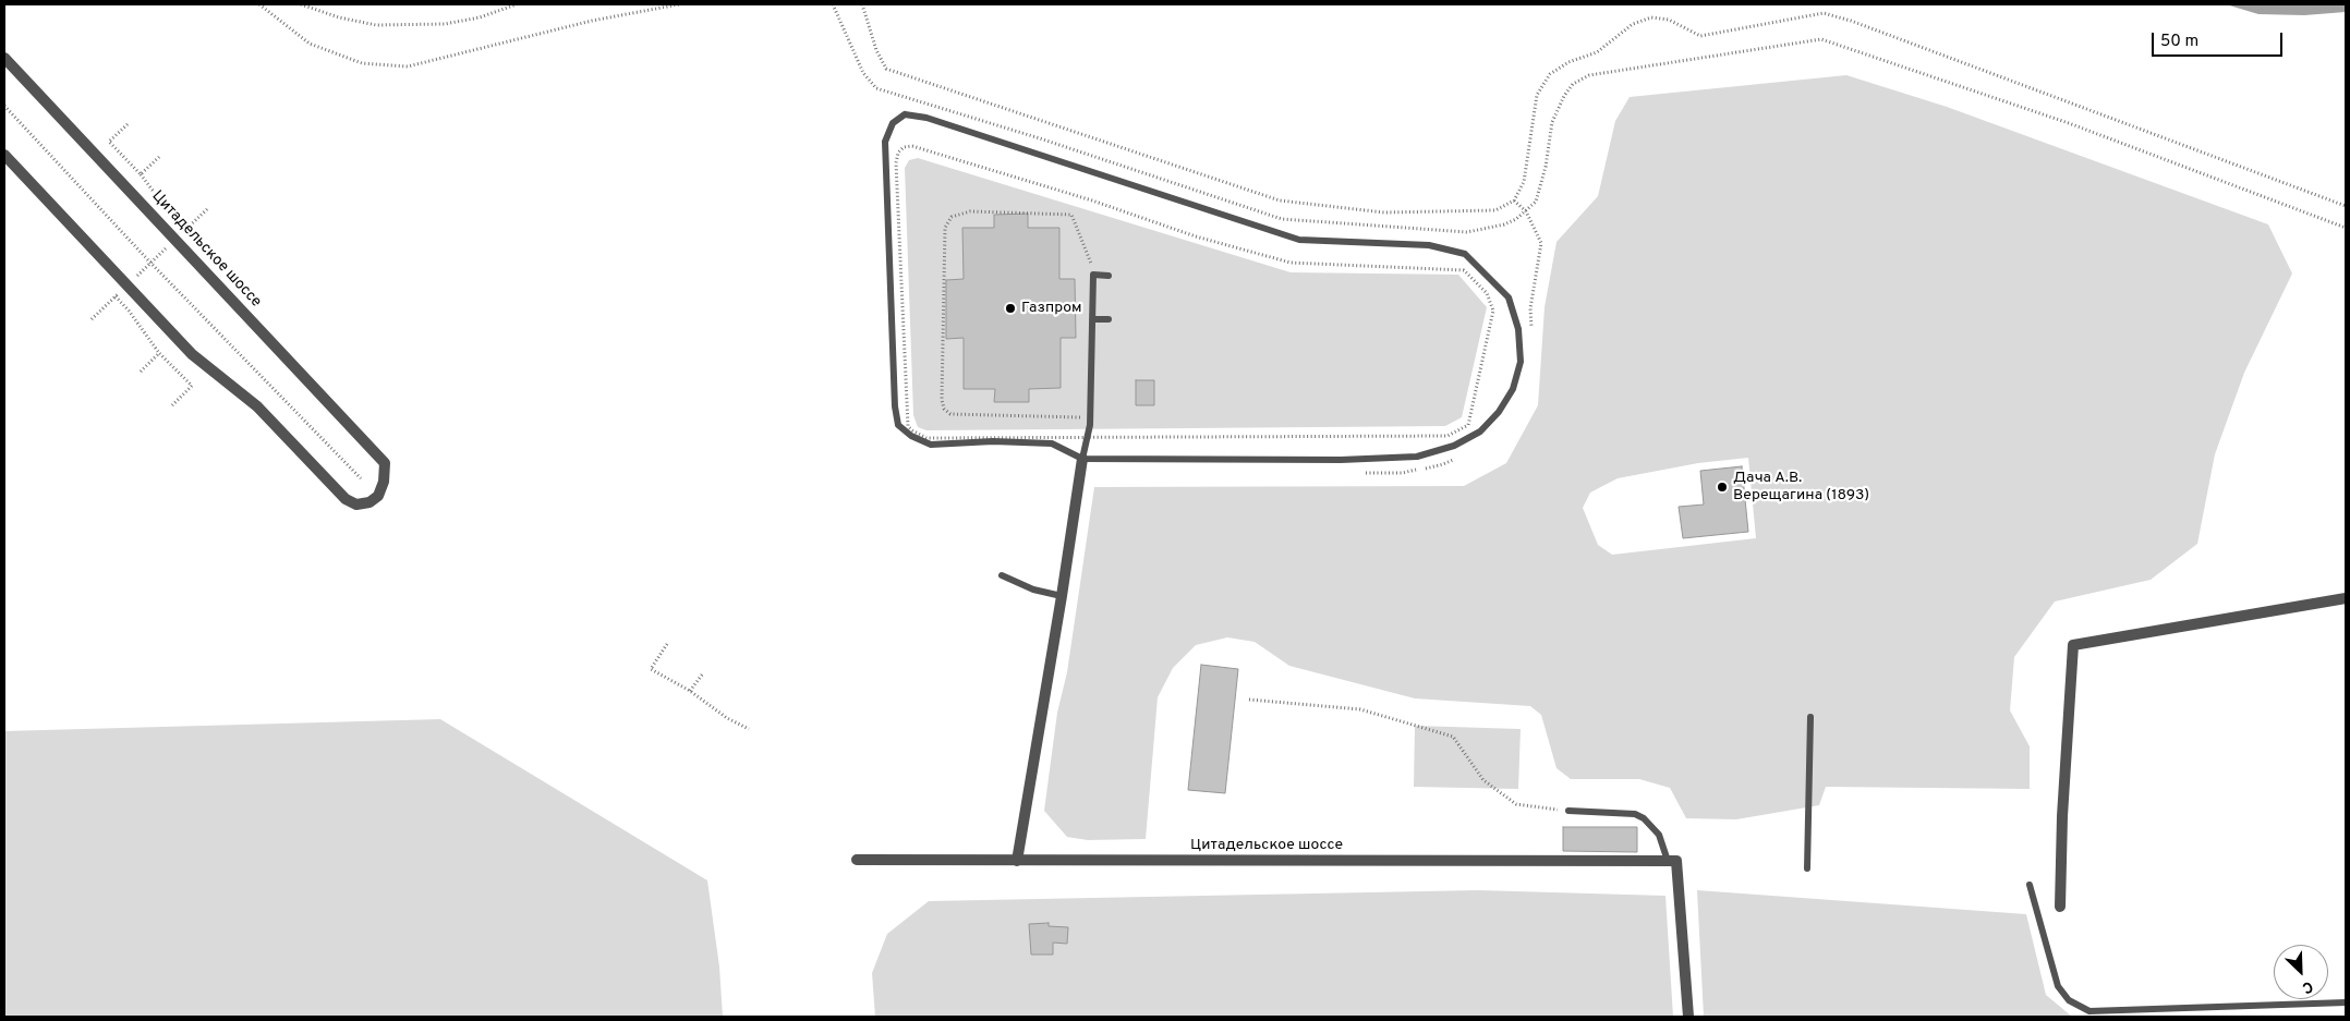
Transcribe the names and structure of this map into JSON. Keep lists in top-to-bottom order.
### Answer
{
  "streets": {
    "street": ["Цитадельское шоссе"]
  },
  "places": ["Газпром", "Дача А.В. Верещагина (1893)"],
  "scale_bar": "50 m",
  "north": "bottom right"
}
